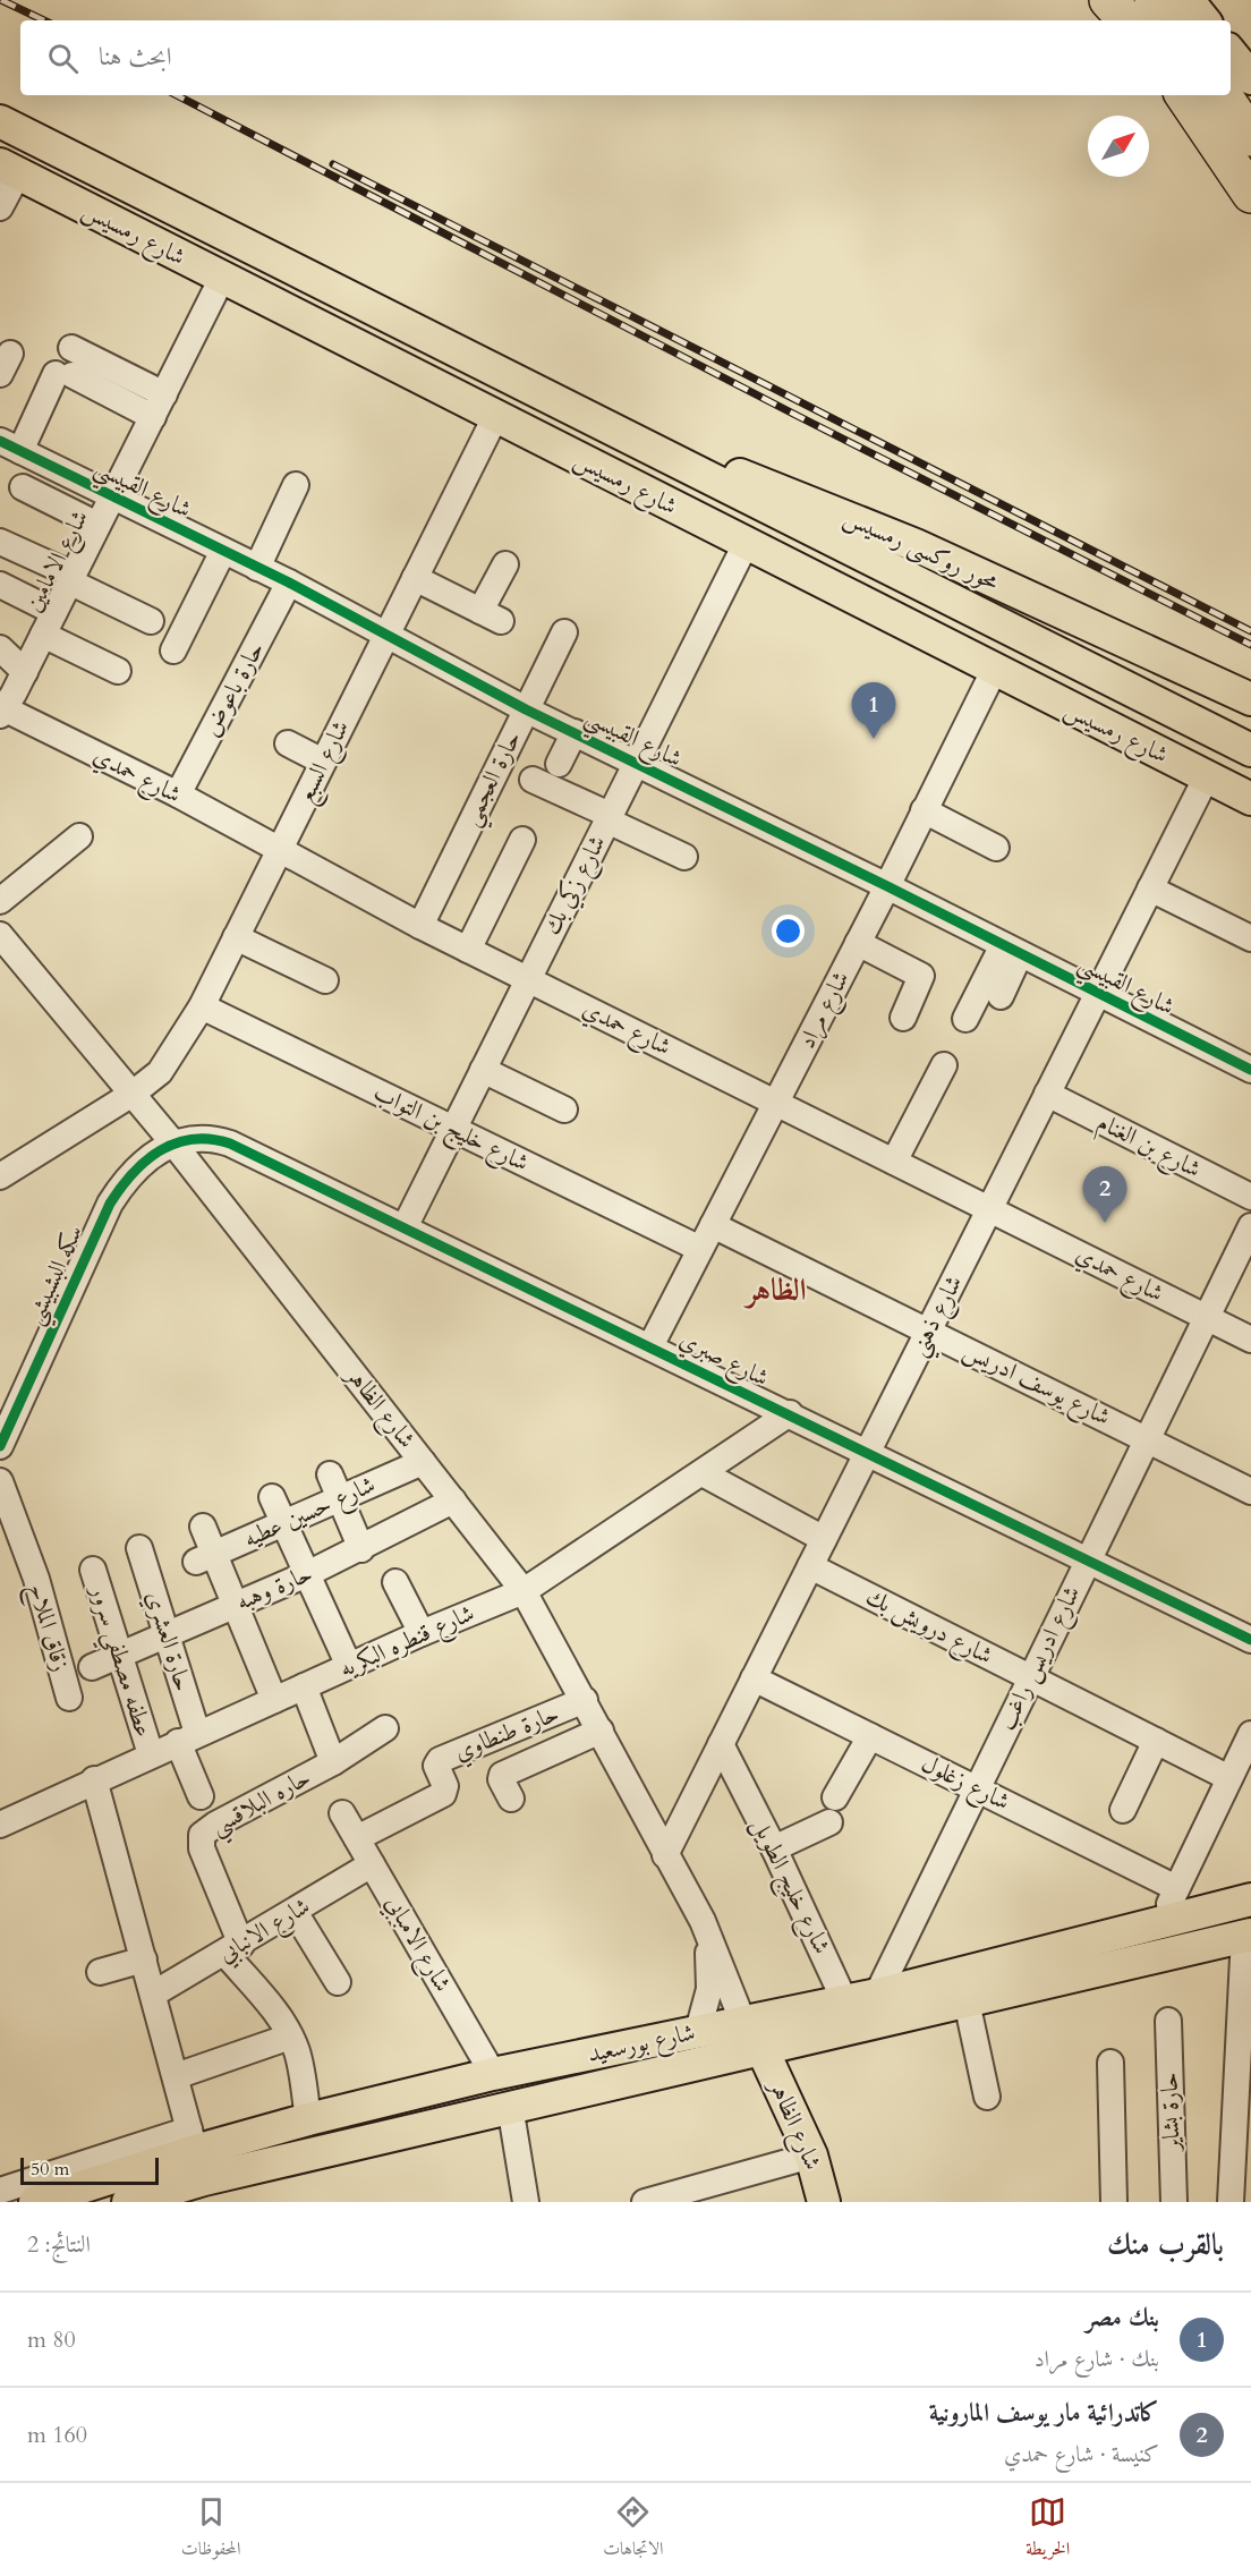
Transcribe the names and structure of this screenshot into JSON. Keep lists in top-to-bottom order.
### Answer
{
  "streets": {
    "main road": [
      "شارع رمسيس",
      "محور روكسى رمسيس",
      "شارع الظاهر",
      "شارع بورسعيد"
    ],
    "street": [
      "شارع القبيسي",
      "شارع الامامين",
      "حارة باعوض",
      "شارع السبع",
      "شارع حمدي",
      "حارة العجمي",
      "شارع زكي بك",
      "شارع مراد",
      "شارع خليج بن التواب",
      "شارع بن الغنام",
      "سكه البشبيشي",
      "شارع ذهني",
      "شارع صبري",
      "شارع يوسف ادريس",
      "شارع حسين عطيه",
      "حارة وهبه",
      "شارع درويش بك",
      "زقاق الملاح",
      "حارة العشري",
      "شارع قنطره البكريه",
      "شارع ادريس راغب",
      "عطفه مصطفي سرور",
      "حارة طنطاوي",
      "شارع زغلول",
      "حاره البلاقسي",
      "شارع خليج الطويل",
      "شارع الانبابي",
      "شارع الامبابي",
      "حارة بشاير"
    ]
  },
  "crossings": [
    ["شارع رمسيس", "محور روكسى رمسيس"],
    ["شارع رمسيس", "شارع الامامين"],
    ["شارع رمسيس", "شارع السبع"],
    ["شارع رمسيس", "شارع زكي بك"],
    ["شارع رمسيس", "شارع مراد"],
    ["شارع رمسيس", "شارع ذهني"],
    ["شارع القبيسي", "شارع الامامين"],
    ["شارع القبيسي", "حارة باعوض"],
    ["شارع القبيسي", "شارع السبع"],
    ["شارع القبيسي", "حارة العجمي"],
    ["شارع القبيسي", "شارع زكي بك"],
    ["شارع القبيسي", "شارع مراد"],
    ["شارع القبيسي", "شارع ذهني"],
    ["شارع الامامين", "شارع حمدي"],
    ["حارة باعوض", "شارع حمدي"],
    ["شارع السبع", "شارع حمدي"],
    ["شارع السبع", "شارع خليج بن التواب"],
    ["شارع السبع", "شارع الظاهر"],
    ["شارع حمدي", "حارة العجمي"],
    ["شارع حمدي", "شارع زكي بك"],
    ["شارع حمدي", "شارع مراد"],
    ["شارع حمدي", "شارع ذهني"],
    ["شارع حمدي", "شارع ادريس راغب"],
    ["شارع زكي بك", "شارع خليج بن التواب"],
    ["شارع زكي بك", "شارع صبري"],
    ["شارع مراد", "شارع خليج بن التواب"],
    ["شارع مراد", "شارع صبري"],
    ["شارع مراد", "شارع يوسف ادريس"],
    ["شارع بن الغنام", "شارع ذهني"],
    ["سكه البشبيشي", "شارع صبري"],
    ["سكه البشبيشي", "شارع الظاهر"],
    ["شارع ذهني", "شارع صبري"],
    ["شارع ذهني", "شارع يوسف ادريس"],
    ["شارع ذهني", "شارع الظاهر"],
    ["شارع ذهني", "شارع درويش بك"],
    ["شارع ذهني", "شارع زغلول"],
    ["شارع ذهني", "شارع خليج الطويل"],
    ["شارع صبري", "شارع الظاهر"],
    ["شارع صبري", "شارع قنطره البكريه"],
    ["شارع صبري", "شارع ادريس راغب"],
    ["شارع يوسف ادريس", "شارع ادريس راغب"],
    ["شارع الظاهر", "شارع حسين عطيه"],
    ["شارع الظاهر", "حارة وهبه"],
    ["شارع الظاهر", "شارع قنطره البكريه"],
    ["شارع الظاهر", "حارة طنطاوي"],
    ["شارع الظاهر", "شارع بورسعيد"],
    ["حارة وهبه", "حارة العشري"],
    ["حارة وهبه", "عطفه مصطفي سرور"],
    ["شارع درويش بك", "شارع ادريس راغب"],
    ["حارة العشري", "شارع قنطره البكريه"],
    ["شارع قنطره البكريه", "عطفه مصطفي سرور"],
    ["شارع ادريس راغب", "شارع زغلول"],
    ["شارع ادريس راغب", "شارع خليج الطويل"],
    ["شارع ادريس راغب", "شارع بورسعيد"],
    ["حارة طنطاوي", "شارع الامبابي"],
    ["حاره البلاقسي", "شارع الانبابي"],
    ["شارع خليج الطويل", "شارع بورسعيد"],
    ["شارع الانبابي", "شارع الامبابي"],
    ["شارع الامبابي", "شارع بورسعيد"]
  ],
  "districts": ["الظاهر"],
  "scale_bar": "50 m",
  "north": "top right",
  "page": {
    "search": "ابحث هنا",
    "pins": ["1", "2"],
    "scale": "50 m",
    "heading": ["بالقرب منك", "النتائج: 2"],
    "list": [
      {
        "mark": "1",
        "name": "بنك مصر",
        "note": "بنك · شارع مراد",
        "value": "80 m"
      },
      {
        "mark": "2",
        "name": "كاتدرائية مار يوسف المارونية",
        "note": "كنيسة · شارع حمدي",
        "value": "160 m"
      }
    ],
    "nav": ["الخريطة", "الاتجاهات", "المحفوظات"]
  }
}
